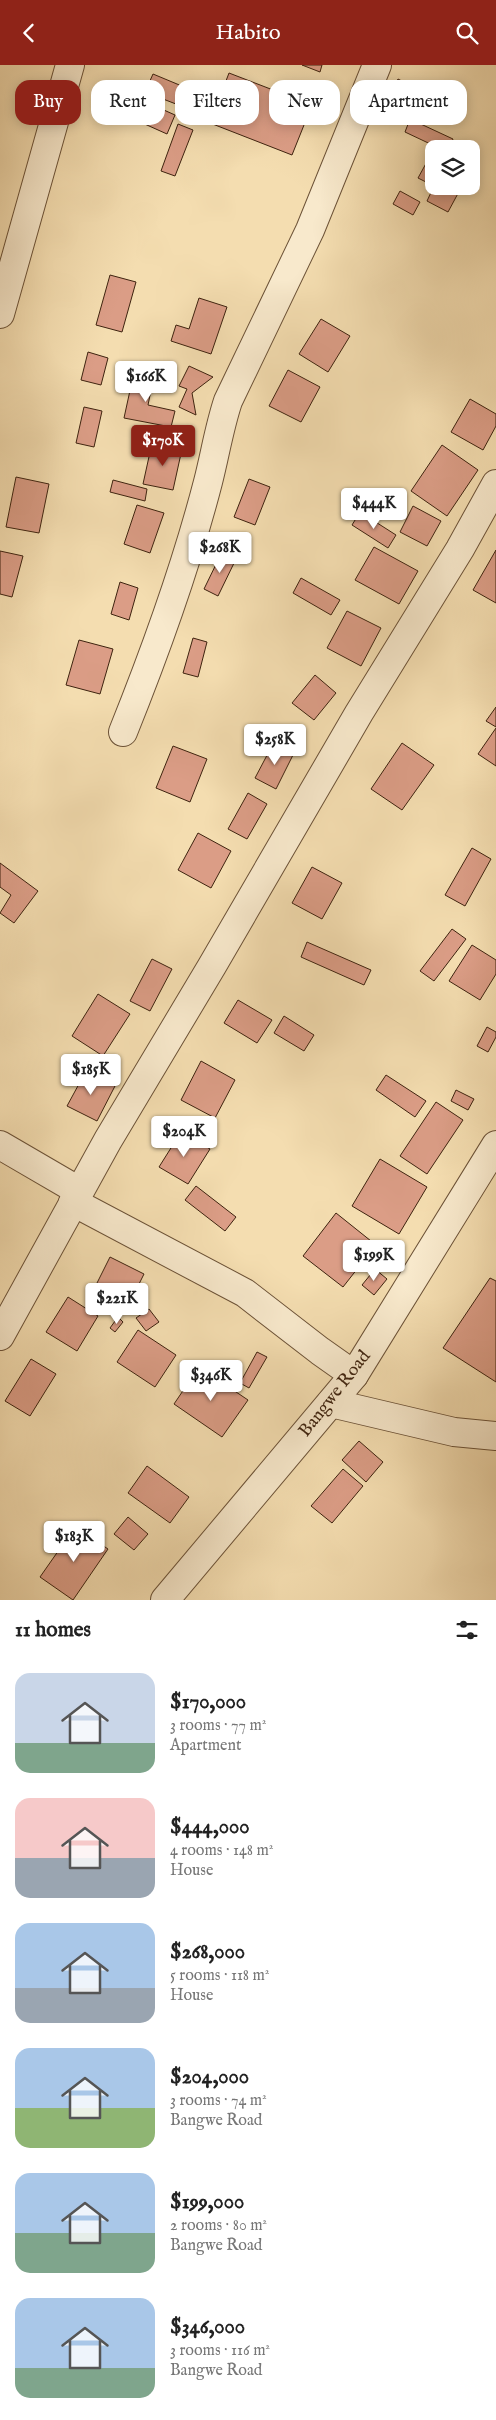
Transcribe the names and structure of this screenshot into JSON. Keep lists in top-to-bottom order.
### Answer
{
  "streets": {
    "street": ["Bangwe Road"]
  },
  "page": {
    "header": "Habito",
    "chip": [
      "Buy",
      "Rent",
      "Filters",
      "New",
      "Apartment"
    ],
    "price": [
      "$166K",
      "$170K",
      "$444K",
      "$268K",
      "$258K",
      "$185K",
      "$204K",
      "$199K",
      "$221K",
      "$346K",
      "$183K"
    ],
    "heading": "11 homes",
    "list": [
      {
        "name": "$170,000",
        "note": "3 rooms · 77 m² · Apartment"
      },
      {
        "name": "$444,000",
        "note": "4 rooms · 148 m² · House"
      },
      {
        "name": "$268,000",
        "note": "5 rooms · 118 m² · House"
      },
      {
        "name": "$204,000",
        "note": "3 rooms · 74 m² · Bangwe Road"
      },
      {
        "name": "$199,000",
        "note": "2 rooms · 80 m² · Bangwe Road"
      },
      {
        "name": "$346,000",
        "note": "3 rooms · 116 m² · Bangwe Road"
      }
    ]
  }
}
